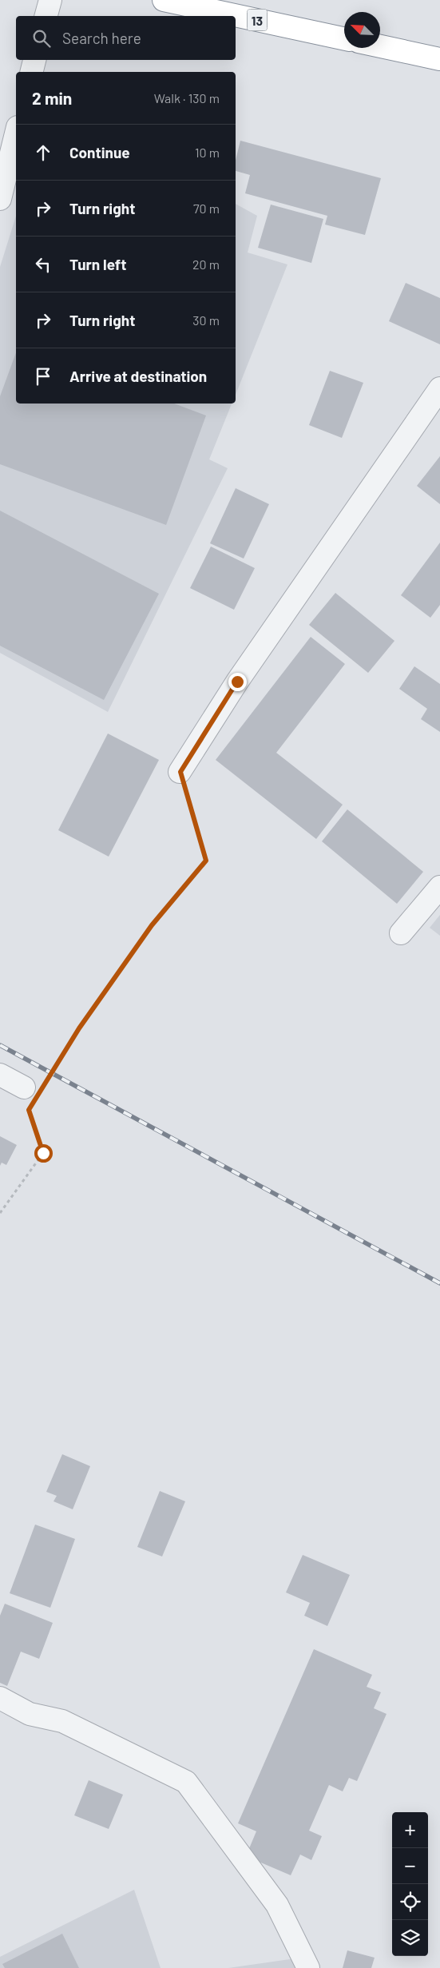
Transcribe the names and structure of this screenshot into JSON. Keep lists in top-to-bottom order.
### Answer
{
  "streets": {
    "highway": ["13"]
  },
  "north": "top left",
  "page": {
    "search": "Search here",
    "heading": ["2 min", "Walk · 130 m"],
    "list": [
      ["Continue", "10 m"],
      ["Turn right", "70 m"],
      ["Turn left", "20 m"],
      ["Turn right", "30 m"],
      "Arrive at destination"
    ],
    "map_buttons": ["+", "−"]
  }
}
